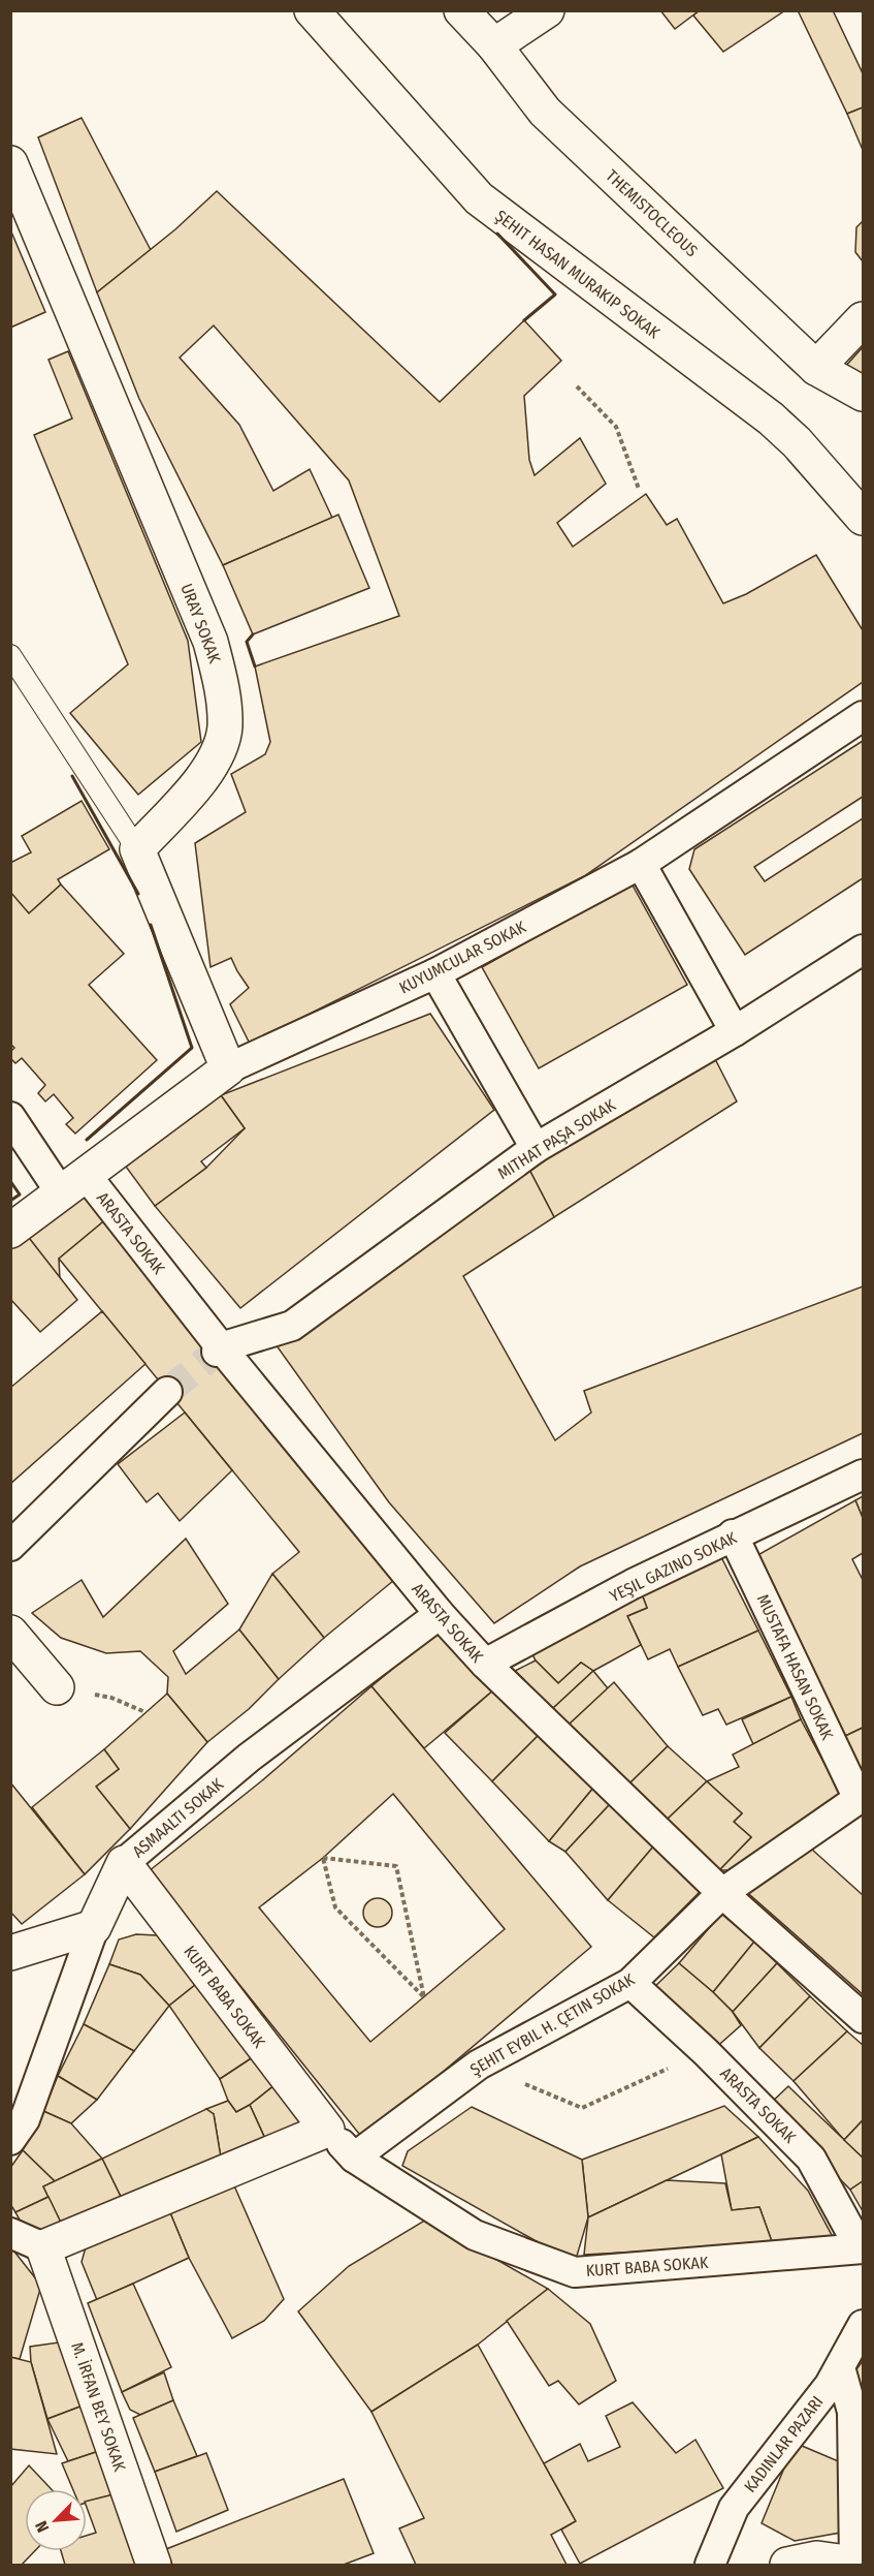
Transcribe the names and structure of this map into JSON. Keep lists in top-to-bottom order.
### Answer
{
  "streets": {
    "street": [
      "THEMISTOCLEOUS",
      "URAY SOKAK",
      "KUYUMCULAR SOKAK",
      "MITHAT PAŞA SOKAK",
      "ARASTA SOKAK",
      "YEŞIL GAZINO SOKAK",
      "MUSTAFA HASAN SOKAK",
      "KURT BABA SOKAK",
      "ŞEHIT EYBIL H. ÇETIN SOKAK",
      "M. İRFAN BEY SOKAK",
      "KADINLAR PAZARI"
    ]
  },
  "crossings": [
    ["KUYUMCULAR SOKAK", "ARASTA SOKAK"],
    ["MITHAT PAŞA SOKAK", "ARASTA SOKAK"],
    ["ARASTA SOKAK", "YEŞIL GAZINO SOKAK"],
    ["ARASTA SOKAK", "KURT BABA SOKAK"],
    ["ARASTA SOKAK", "ŞEHIT EYBIL H. ÇETIN SOKAK"],
    ["YEŞIL GAZINO SOKAK", "MUSTAFA HASAN SOKAK"],
    ["MUSTAFA HASAN SOKAK", "ŞEHIT EYBIL H. ÇETIN SOKAK"],
    ["KURT BABA SOKAK", "ŞEHIT EYBIL H. ÇETIN SOKAK"]
  ],
  "north": "bottom left"
}
